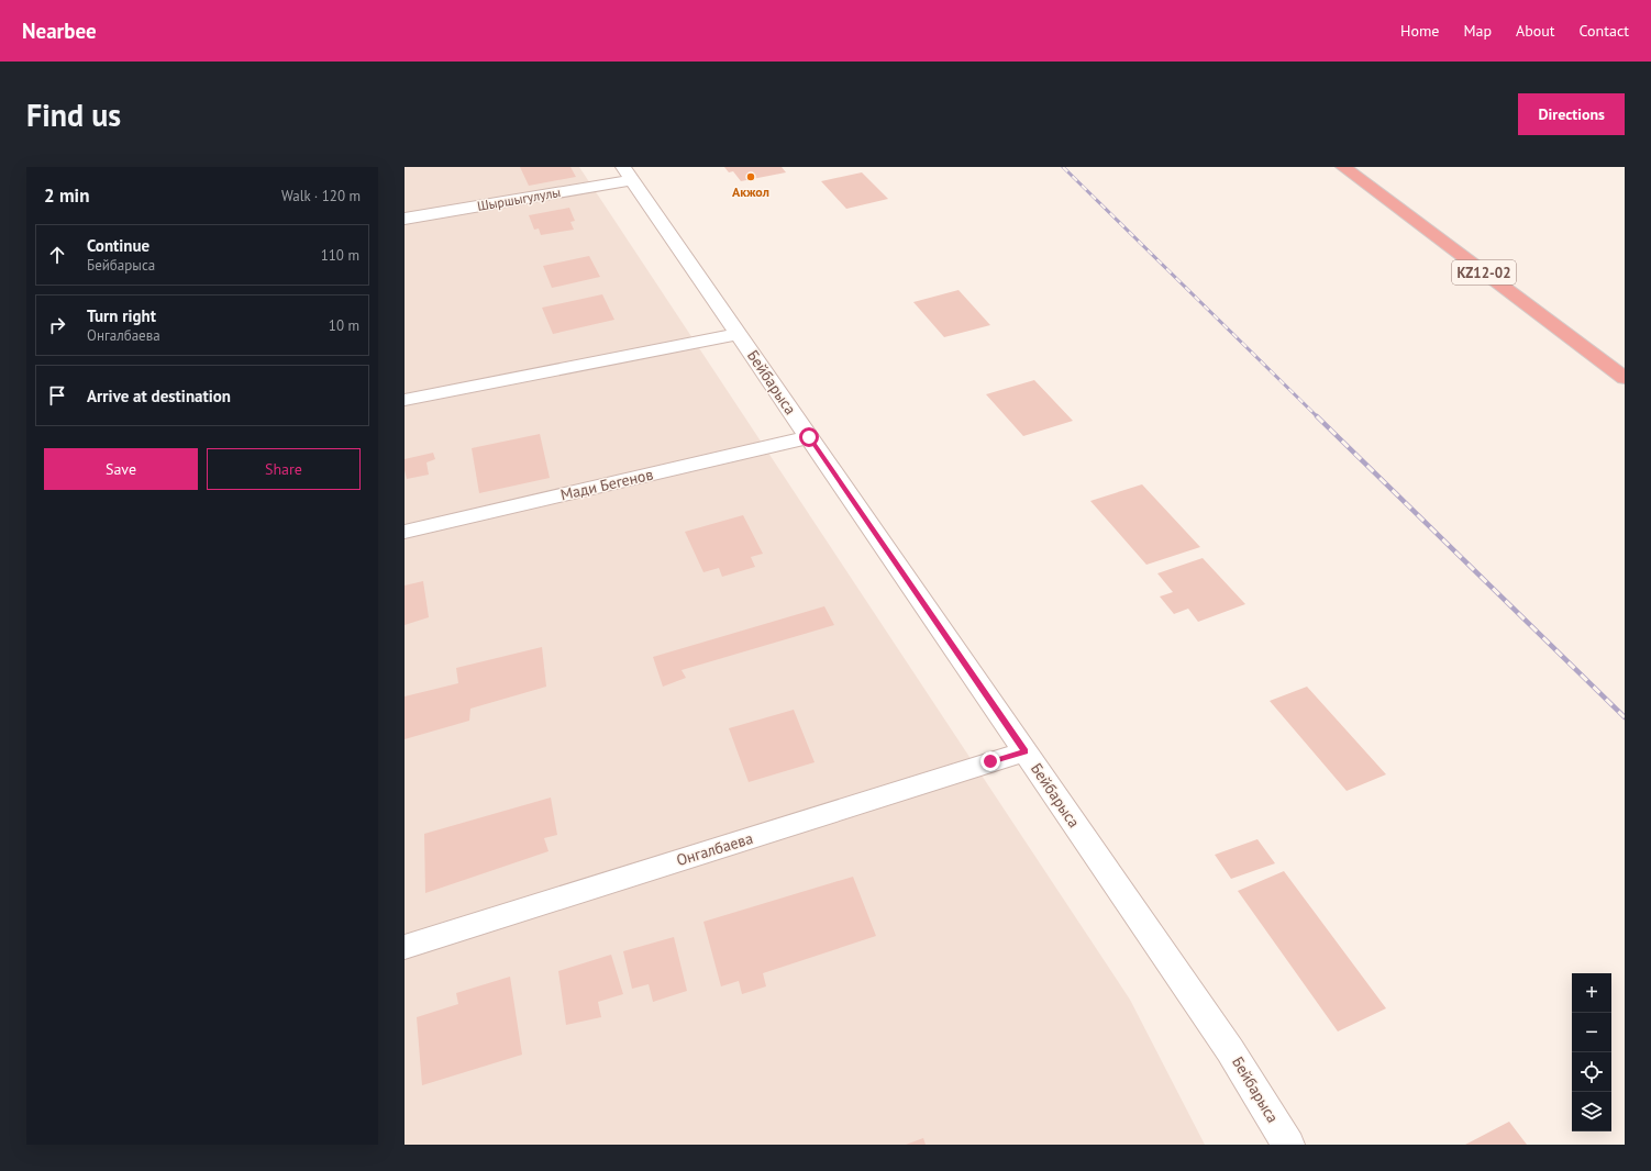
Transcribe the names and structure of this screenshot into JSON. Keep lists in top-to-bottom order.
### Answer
{
  "streets": {
    "highway": ["KZ12-02"],
    "street": [
      "Шыршыгулулы",
      "Бейбарыса",
      "Мади Бегенов",
      "Онгалбаева"
    ]
  },
  "crossings": [
    ["Шыршыгулулы", "Бейбарыса"],
    ["Бейбарыса", "Мади Бегенов"],
    ["Бейбарыса", "Онгалбаева"]
  ],
  "places": ["Акжол"],
  "page": {
    "header": "Nearbee",
    "nav": [
      "Home",
      "Map",
      "About",
      "Contact"
    ],
    "buttons": [
      "Directions",
      ["Save", "Share"]
    ],
    "title": "Find us",
    "heading": ["2 min", "Walk · 120 m"],
    "list": [
      ["Continue", "Бейбарыса", "110 m"],
      ["Turn right", "Онгалбаева", "10 m"],
      "Arrive at destination"
    ],
    "map_buttons": ["+", "−"]
  }
}
